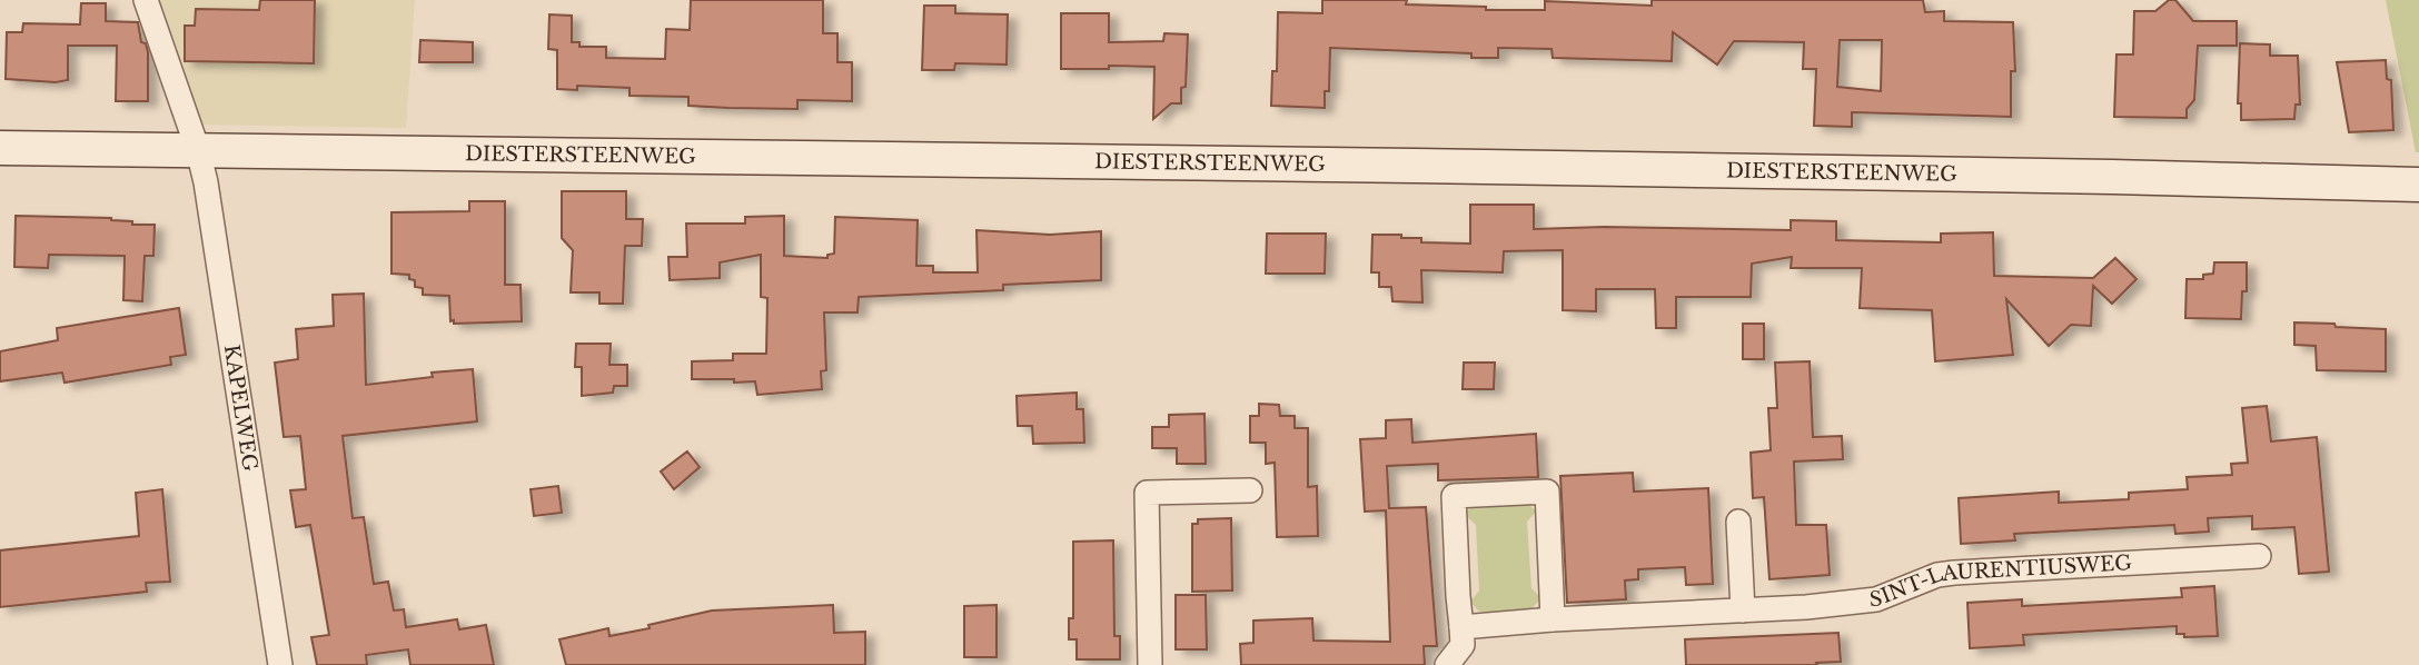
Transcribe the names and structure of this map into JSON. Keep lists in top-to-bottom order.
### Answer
{
  "streets": {
    "main road": ["DIESTERSTEENWEG"],
    "street": ["KAPELWEG", "SINT-LAURENTIUSWEG"]
  },
  "crossings": [
    ["DIESTERSTEENWEG", "KAPELWEG"]
  ]
}
